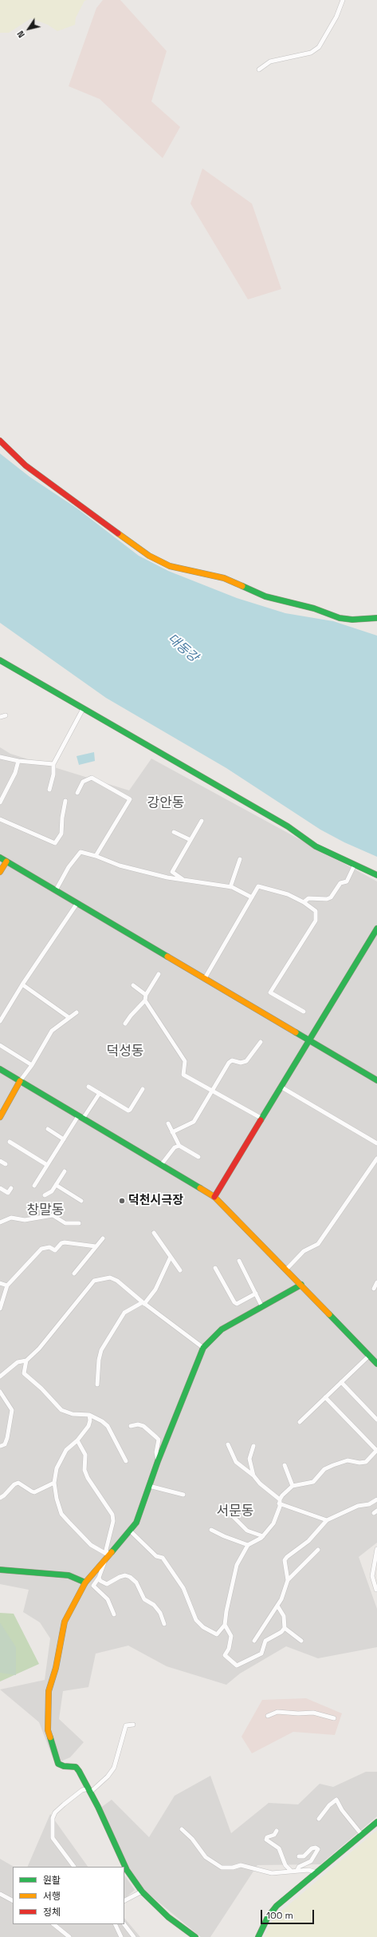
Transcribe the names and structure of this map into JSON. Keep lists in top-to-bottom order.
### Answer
{
  "districts": [
    "강안동",
    "덕성동",
    "창말동",
    "서문동"
  ],
  "water": ["대동강"],
  "places": ["덕천시극장"],
  "legend": ["원활", "서행", "정체"],
  "scale_bar": "100 m",
  "north": "bottom left"
}
